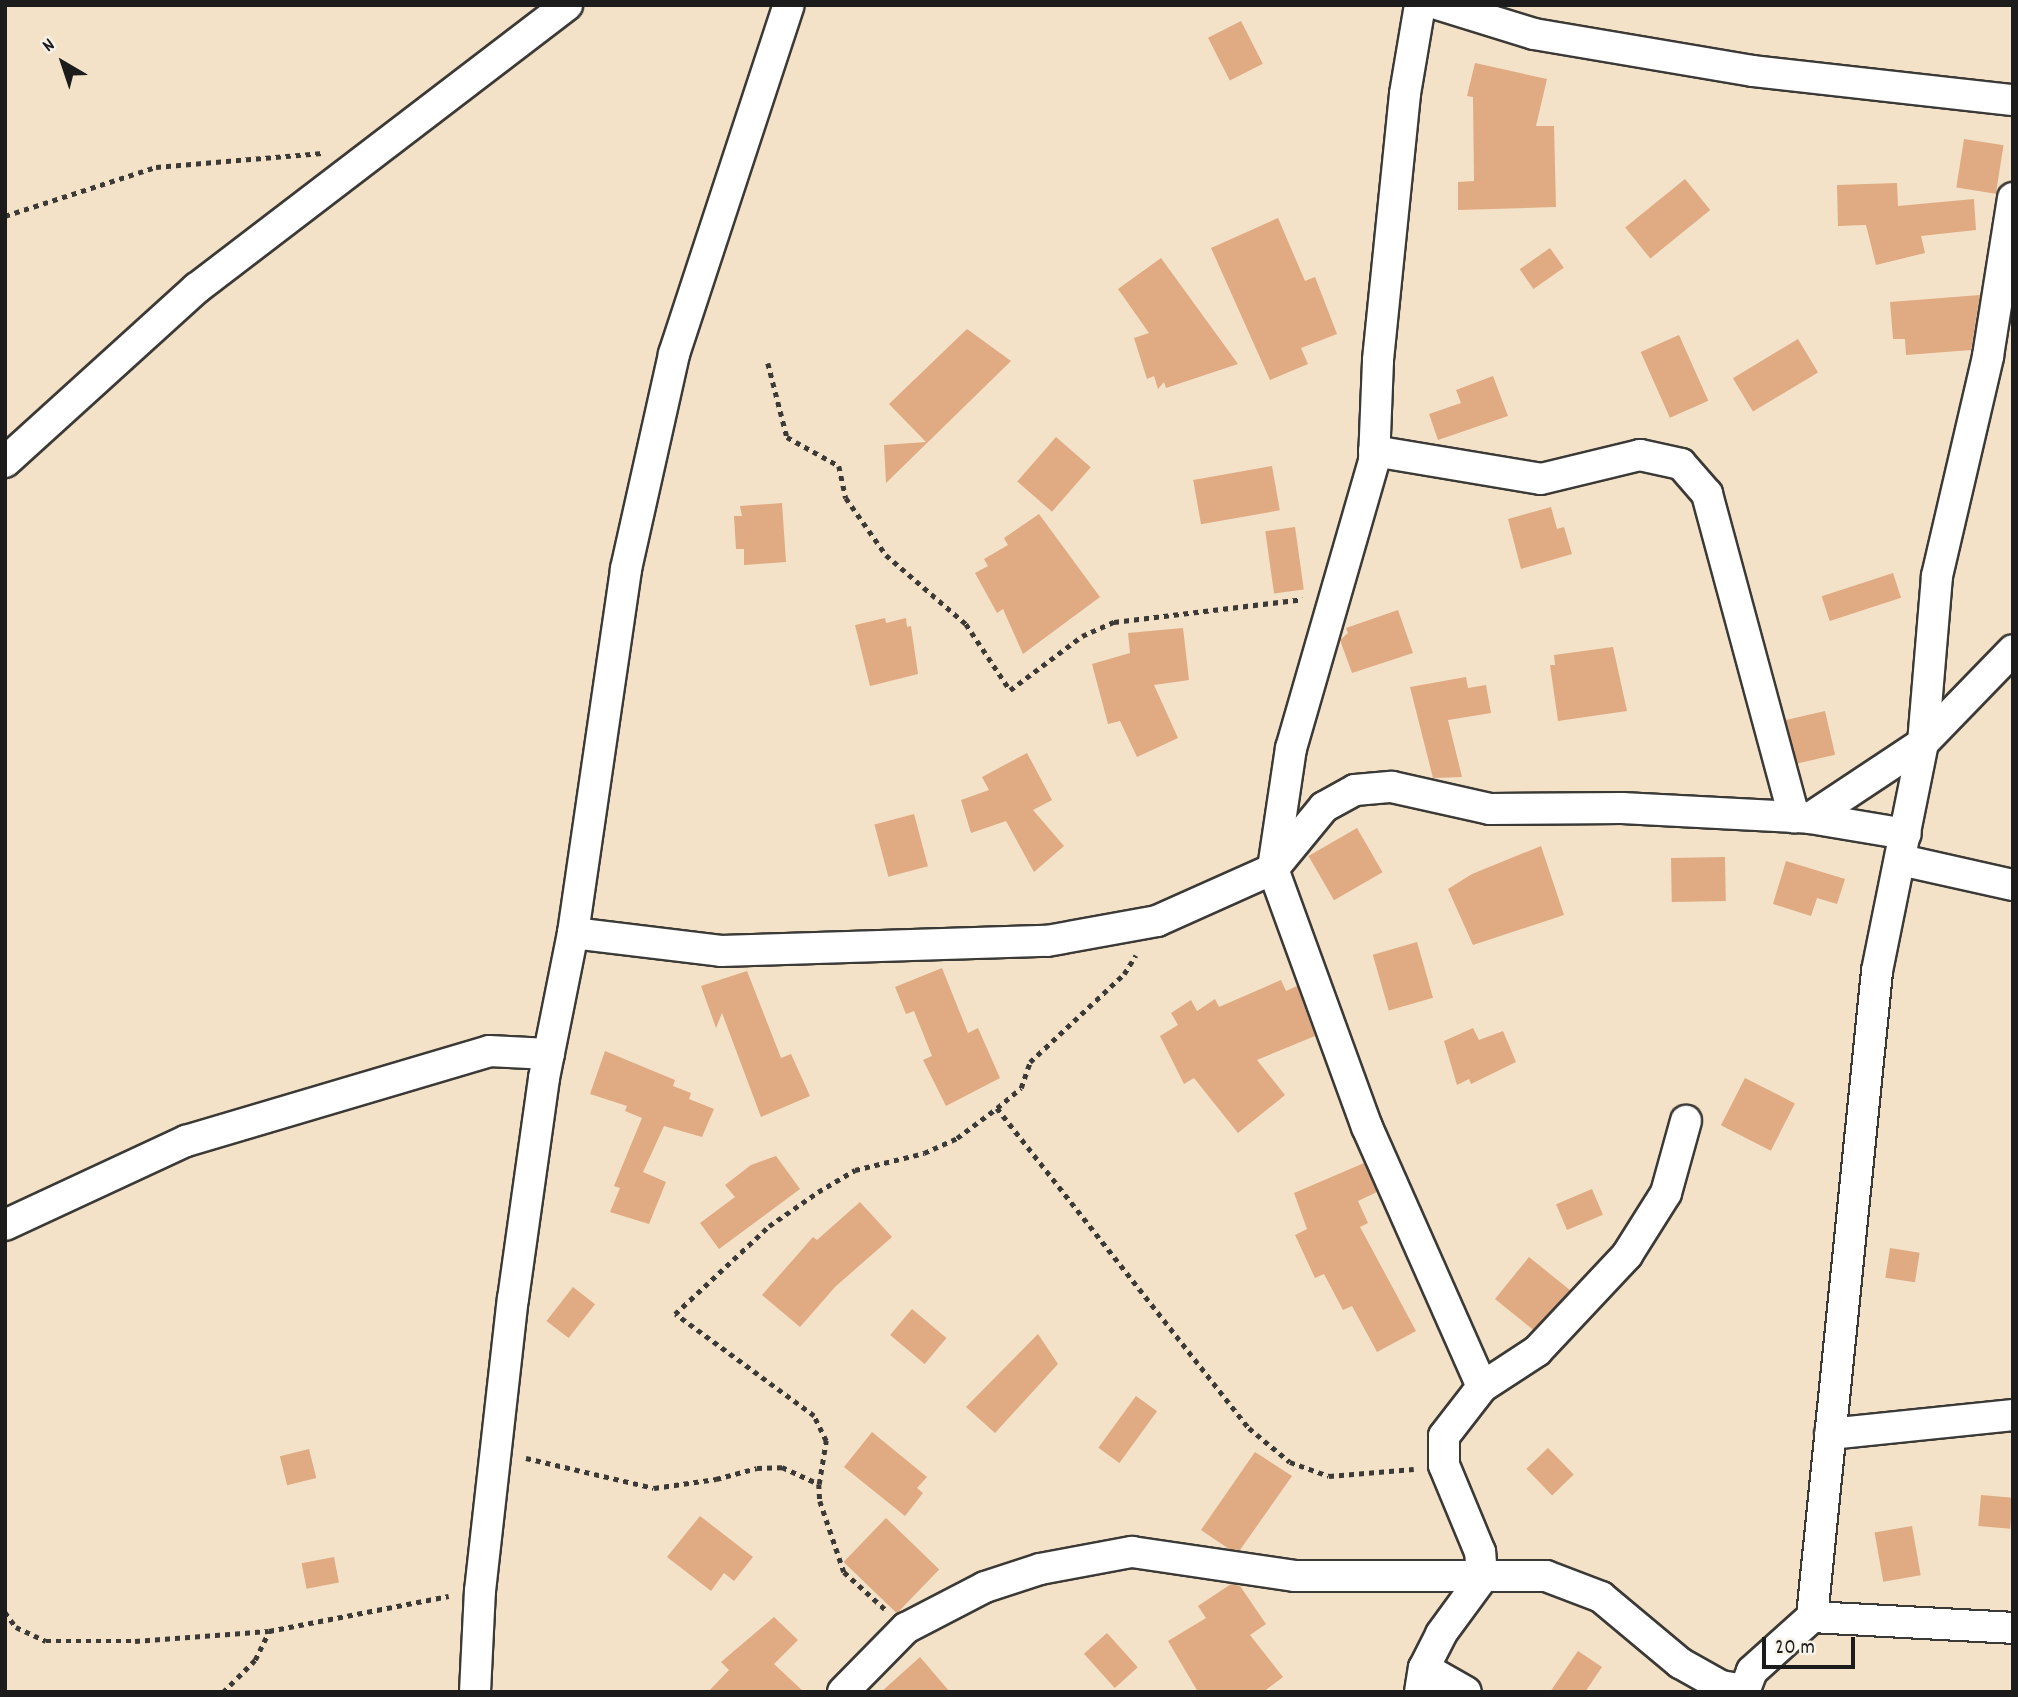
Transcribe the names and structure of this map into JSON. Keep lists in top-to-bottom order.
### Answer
{
  "scale_bar": "20 m",
  "north": "top left"
}
